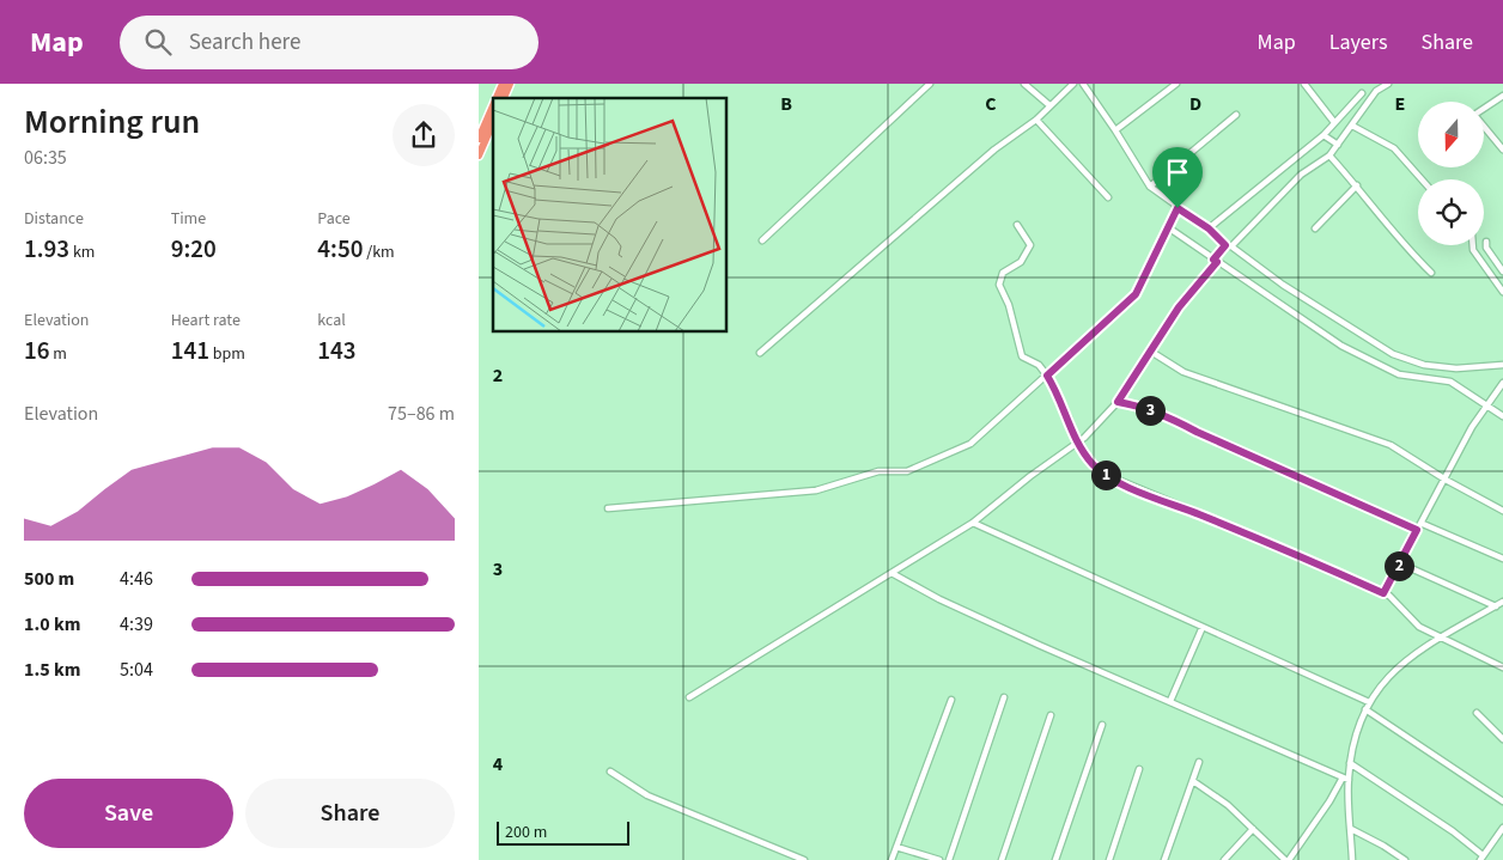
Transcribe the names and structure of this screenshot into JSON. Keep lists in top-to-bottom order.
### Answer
{
  "scale_bar": "200 m",
  "north": "bottom",
  "page": {
    "header": "Map",
    "search": "Search here",
    "nav": ["Map", "Layers", "Share"],
    "heading": ["Morning run", "06:35"],
    "stats": [
      ["Distance", "1.93 km"],
      ["Time", "9:20"],
      ["Pace", "4:50 /km"],
      ["Elevation", "16 m"],
      ["Heart rate", "141 bpm"],
      ["kcal", "143"]
    ],
    "chart": ["Elevation", "75–86 m"],
    "pins": ["3", "1", "2"],
    "list": [
      {
        "name": "500 m",
        "note": "4:46"
      },
      {
        "name": "1.0 km",
        "note": "4:39"
      },
      {
        "name": "1.5 km",
        "note": "5:04"
      }
    ],
    "buttons": ["Save", "Share"],
    "scale": "200 m"
  },
  "grid": {
    "columns": [
      "B",
      "C",
      "D",
      "E"
    ],
    "rows": ["2", "3", "4"]
  }
}
